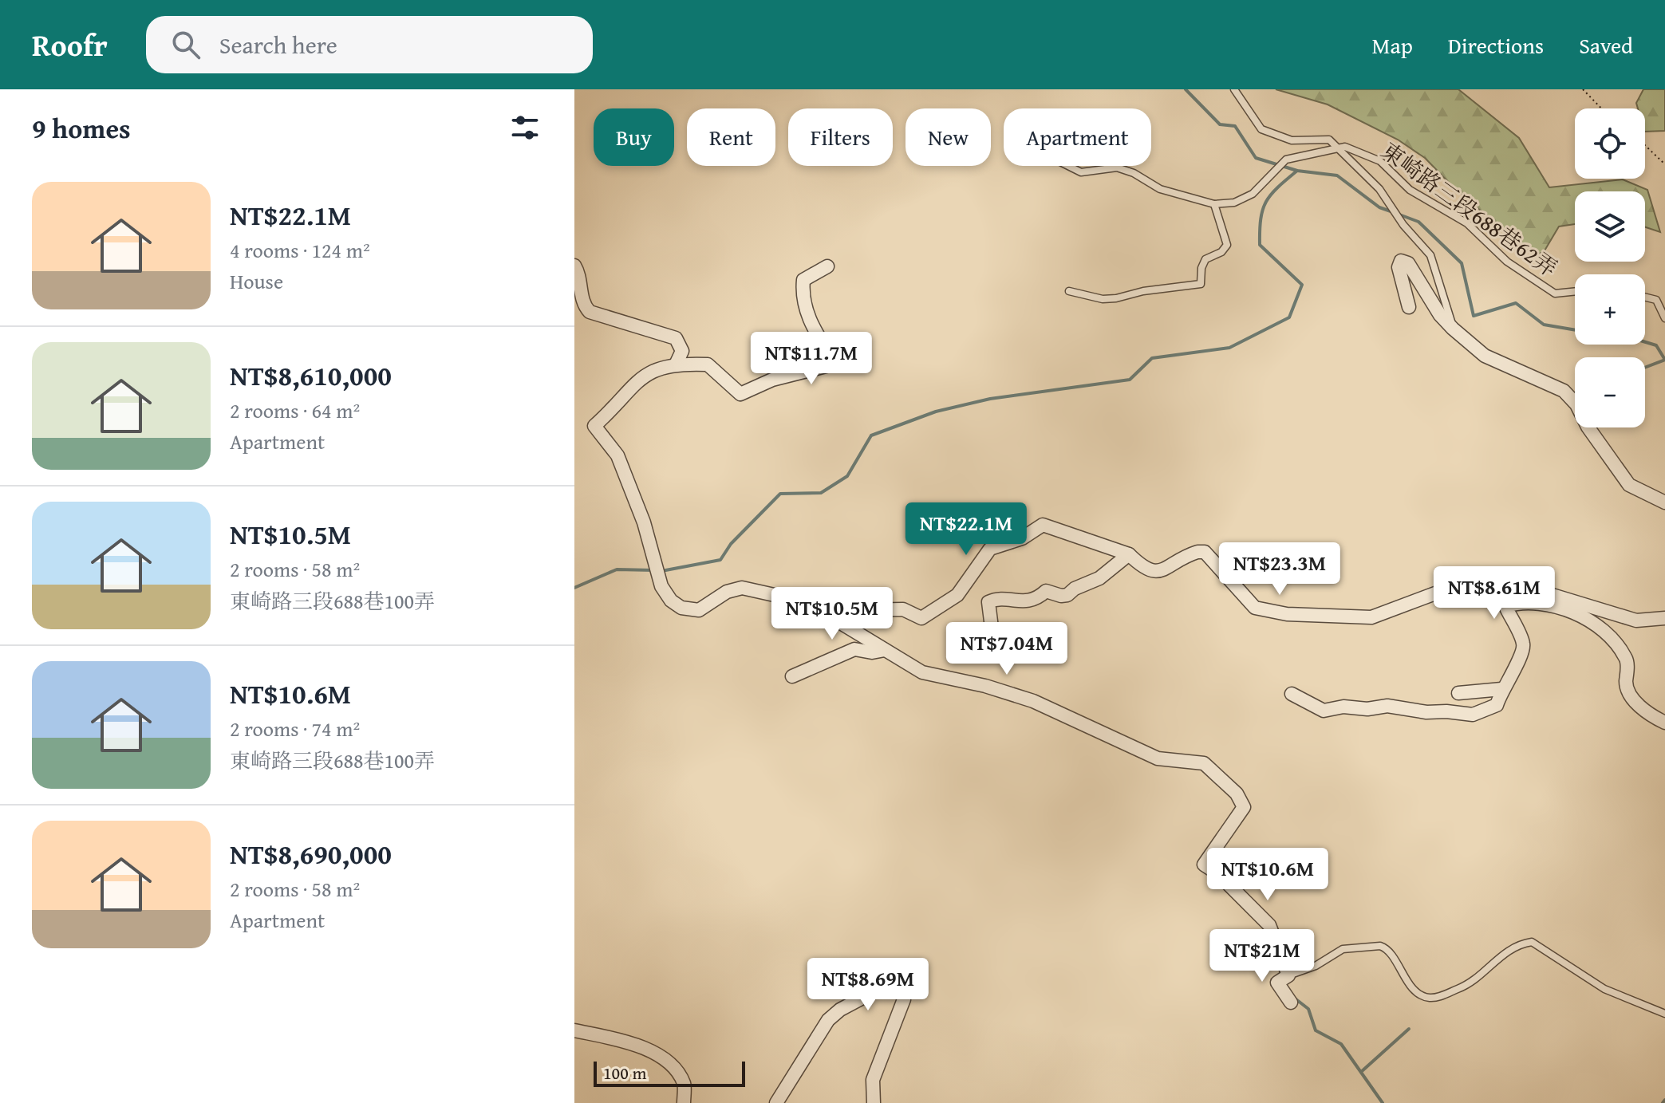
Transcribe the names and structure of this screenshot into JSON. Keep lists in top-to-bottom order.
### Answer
{
  "streets": {
    "lane": ["東崎路三段688巷62弄"]
  },
  "scale_bar": "100 m",
  "page": {
    "header": "Roofr",
    "search": "Search here",
    "nav": ["Map", "Directions", "Saved"],
    "heading": "9 homes",
    "map_buttons": ["+", "−"],
    "chip": [
      "Buy",
      "Rent",
      "Filters",
      "New",
      "Apartment"
    ],
    "list": [
      {
        "name": "NT$22.1M",
        "note": "4 rooms · 124 m² · House"
      },
      {
        "name": "NT$8,610,000",
        "note": "2 rooms · 64 m² · Apartment"
      },
      {
        "name": "NT$10.5M",
        "note": "2 rooms · 58 m² · 東崎路三段688巷100弄"
      },
      {
        "name": "NT$10.6M",
        "note": "2 rooms · 74 m² · 東崎路三段688巷100弄"
      },
      {
        "name": "NT$8,690,000",
        "note": "2 rooms · 58 m² · Apartment"
      }
    ],
    "price": [
      "NT$11.7M",
      "NT$22.1M",
      "NT$23.3M",
      "NT$8.61M",
      "NT$10.5M",
      "NT$7.04M",
      "NT$10.6M",
      "NT$21M",
      "NT$8.69M"
    ],
    "scale": "100 m"
  }
}
